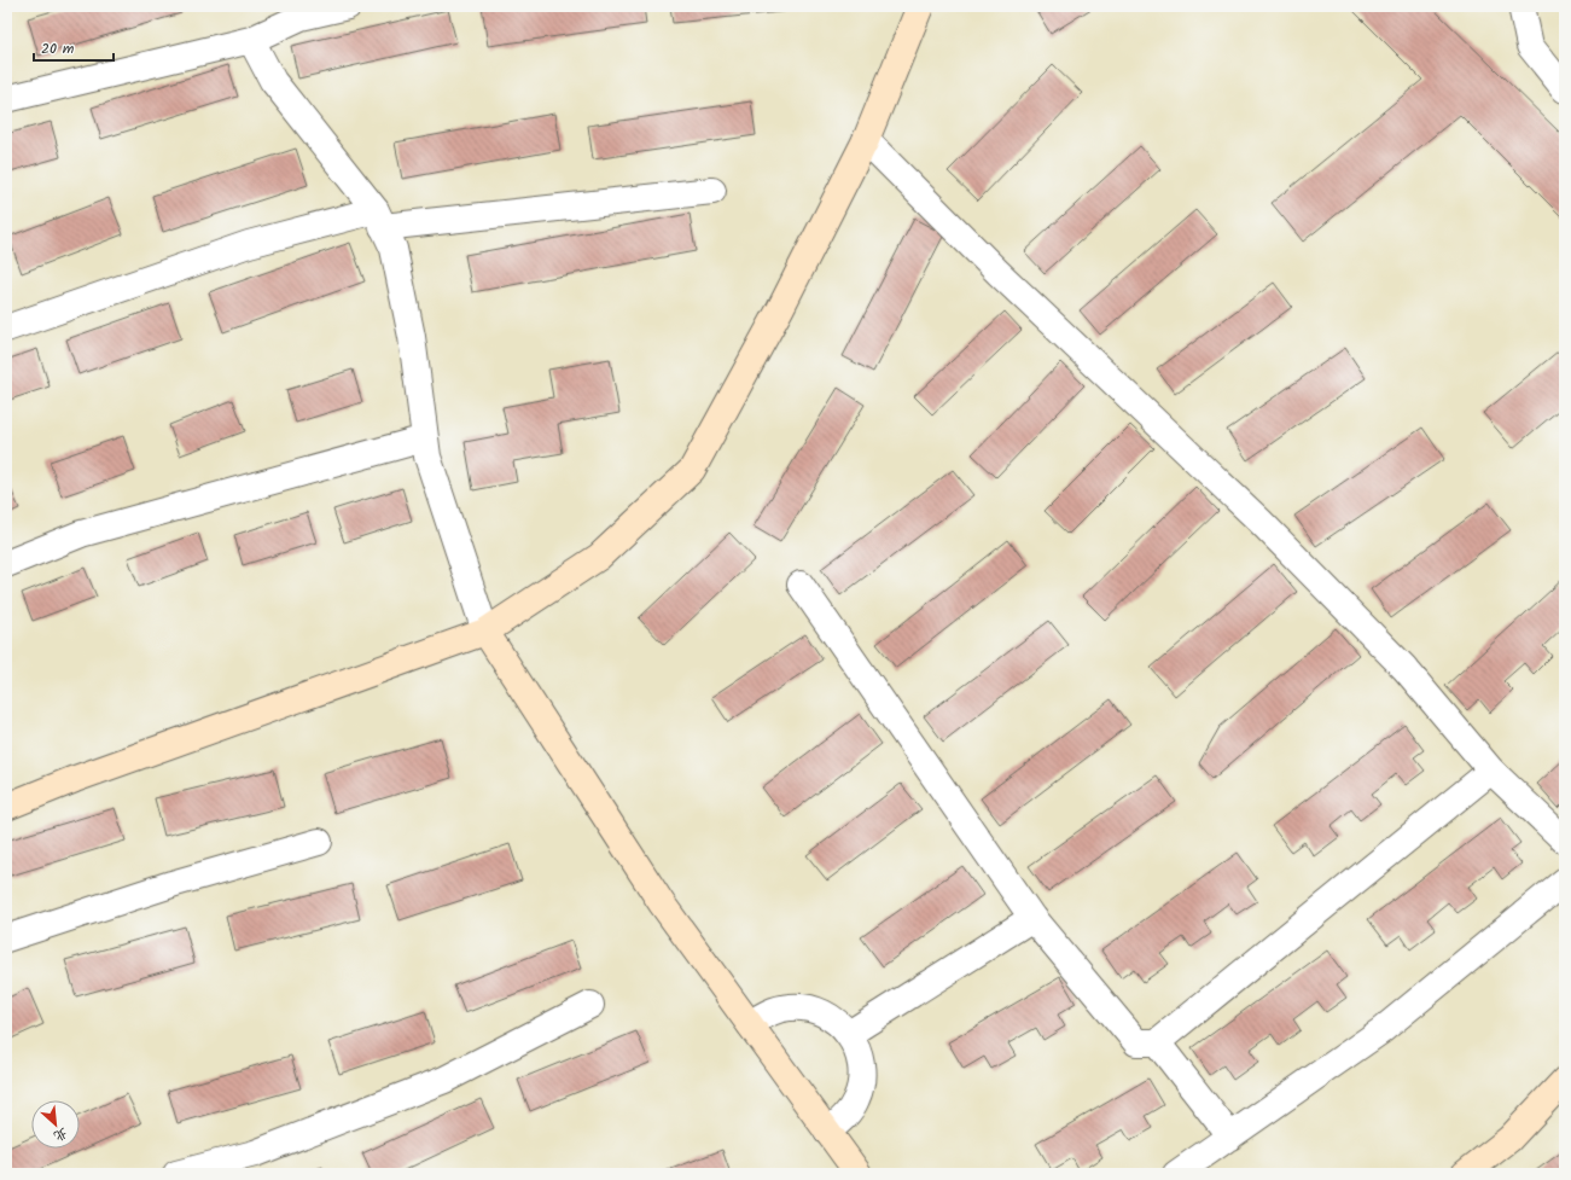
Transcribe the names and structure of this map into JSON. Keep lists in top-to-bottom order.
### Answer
{
  "scale_bar": "20 m",
  "north": "bottom right"
}
